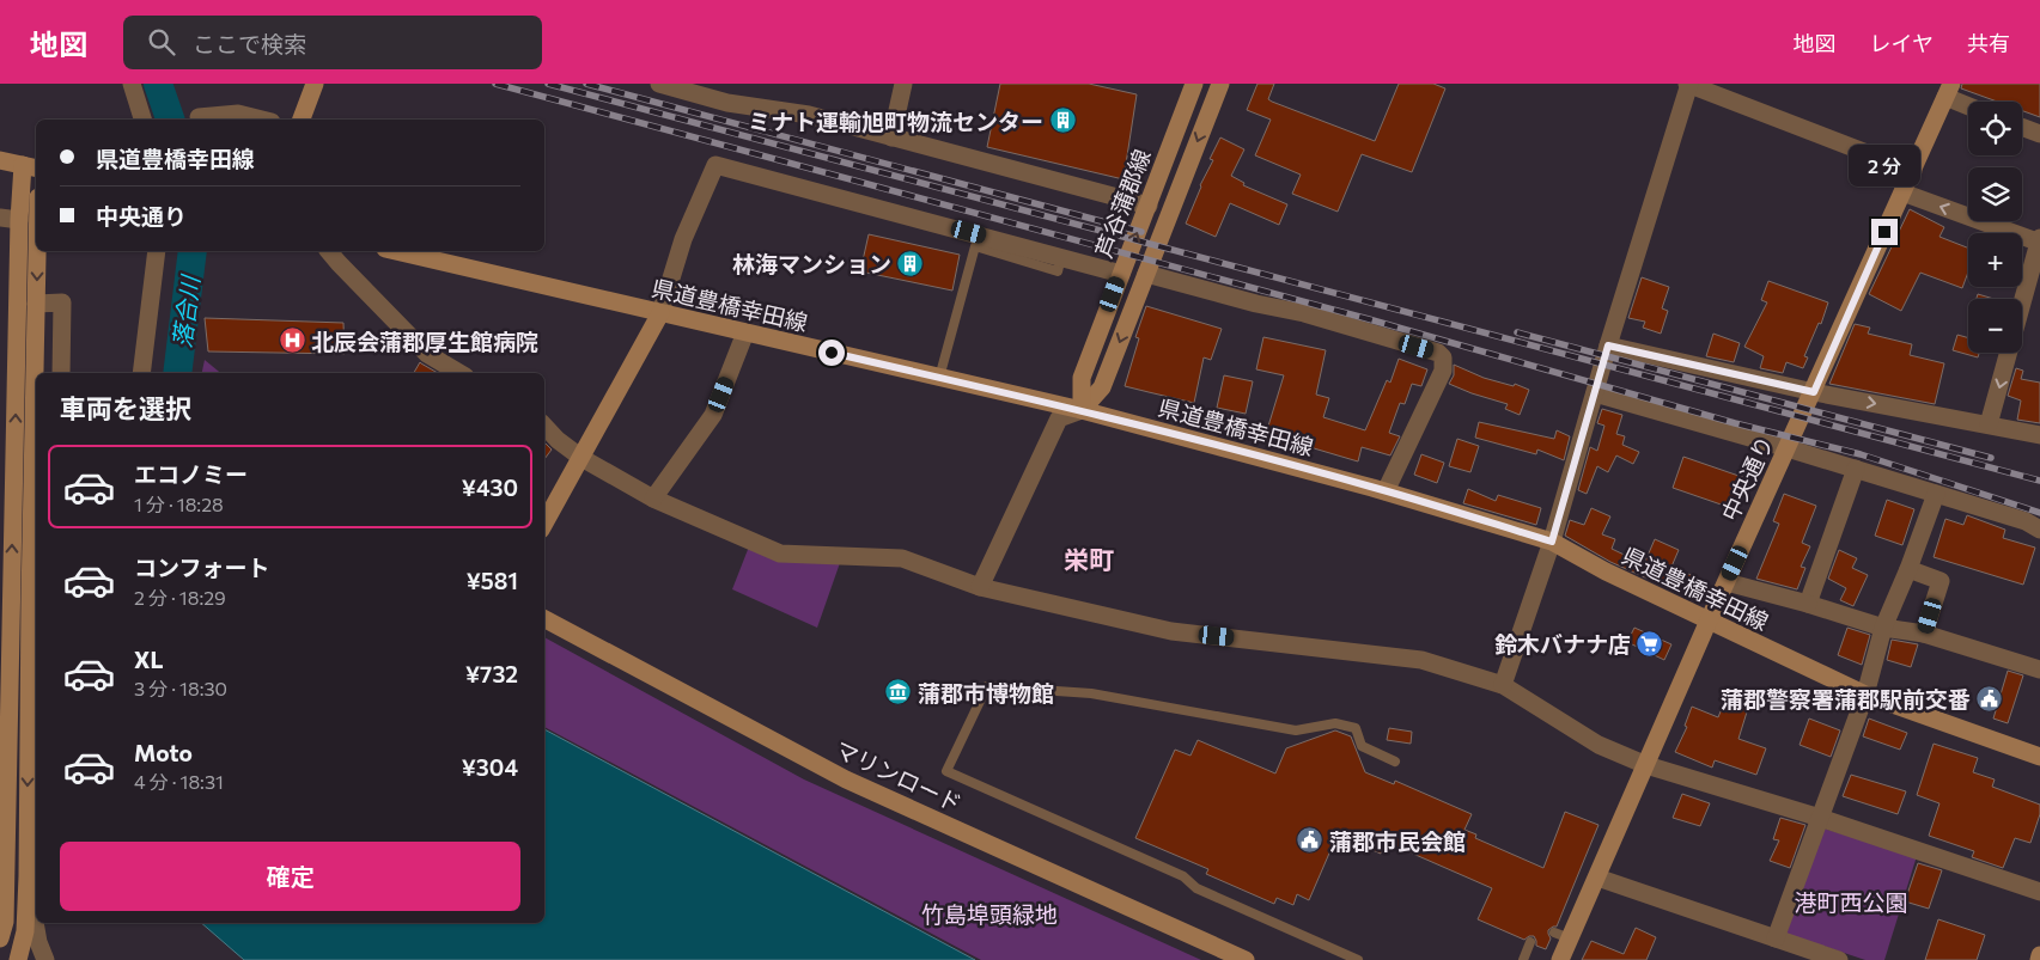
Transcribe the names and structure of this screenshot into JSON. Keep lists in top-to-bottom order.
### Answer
{
  "streets": {
    "street": [
      "芦谷蒲郡線",
      "県道豊橋幸田線",
      "中央通り",
      "マリンロード"
    ]
  },
  "crossings": [
    ["芦谷蒲郡線", "県道豊橋幸田線"],
    ["県道豊橋幸田線", "中央通り"]
  ],
  "districts": ["栄町"],
  "water": ["落合川"],
  "parks": ["港町西公園", "竹島埠頭緑地"],
  "places": {
    "building": ["ミナト運輸旭町物流センター", "林海マンション"],
    "hospital": ["北辰会蒲郡厚生館病院"],
    "supermarket": ["鈴木バナナ店"],
    "museum": ["蒲郡市博物館"],
    "public building": ["蒲郡警察署蒲郡駅前交番", "蒲郡市民会館"]
  },
  "page": {
    "header": "地図",
    "search": "ここで検索",
    "nav": ["地図", "レイヤ", "共有"],
    "map_buttons": ["+", "−"],
    "banner": ["県道豊橋幸田線", "中央通り"],
    "bubble": "2 分",
    "heading": "車両を選択",
    "list": [
      {
        "name": "エコノミー",
        "note": "1 分 · 18:28",
        "value": "¥430"
      },
      {
        "name": "コンフォート",
        "note": "2 分 · 18:29",
        "value": "¥581"
      },
      {
        "name": "XL",
        "note": "3 分 · 18:30",
        "value": "¥732"
      },
      {
        "name": "Moto",
        "note": "4 分 · 18:31",
        "value": "¥304"
      }
    ],
    "buttons": "確定"
  }
}
